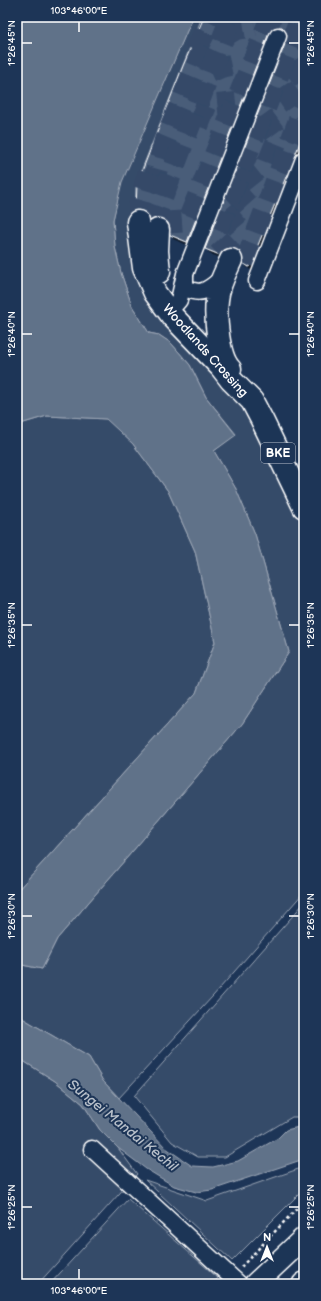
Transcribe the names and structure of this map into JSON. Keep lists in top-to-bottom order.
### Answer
{
  "streets": {
    "highway": ["Woodlands Crossing", "BKE"]
  },
  "crossings": [
    ["Woodlands Crossing", "BKE"]
  ],
  "water": ["Sungei Mandai Kechil"],
  "north": "top",
  "coordinates": [
    "103°46'00\"E",
    "1°26'45\"N",
    "1°26'40\"N",
    "1°26'35\"N",
    "1°26'30\"N",
    "1°26'25\"N"
  ]
}
